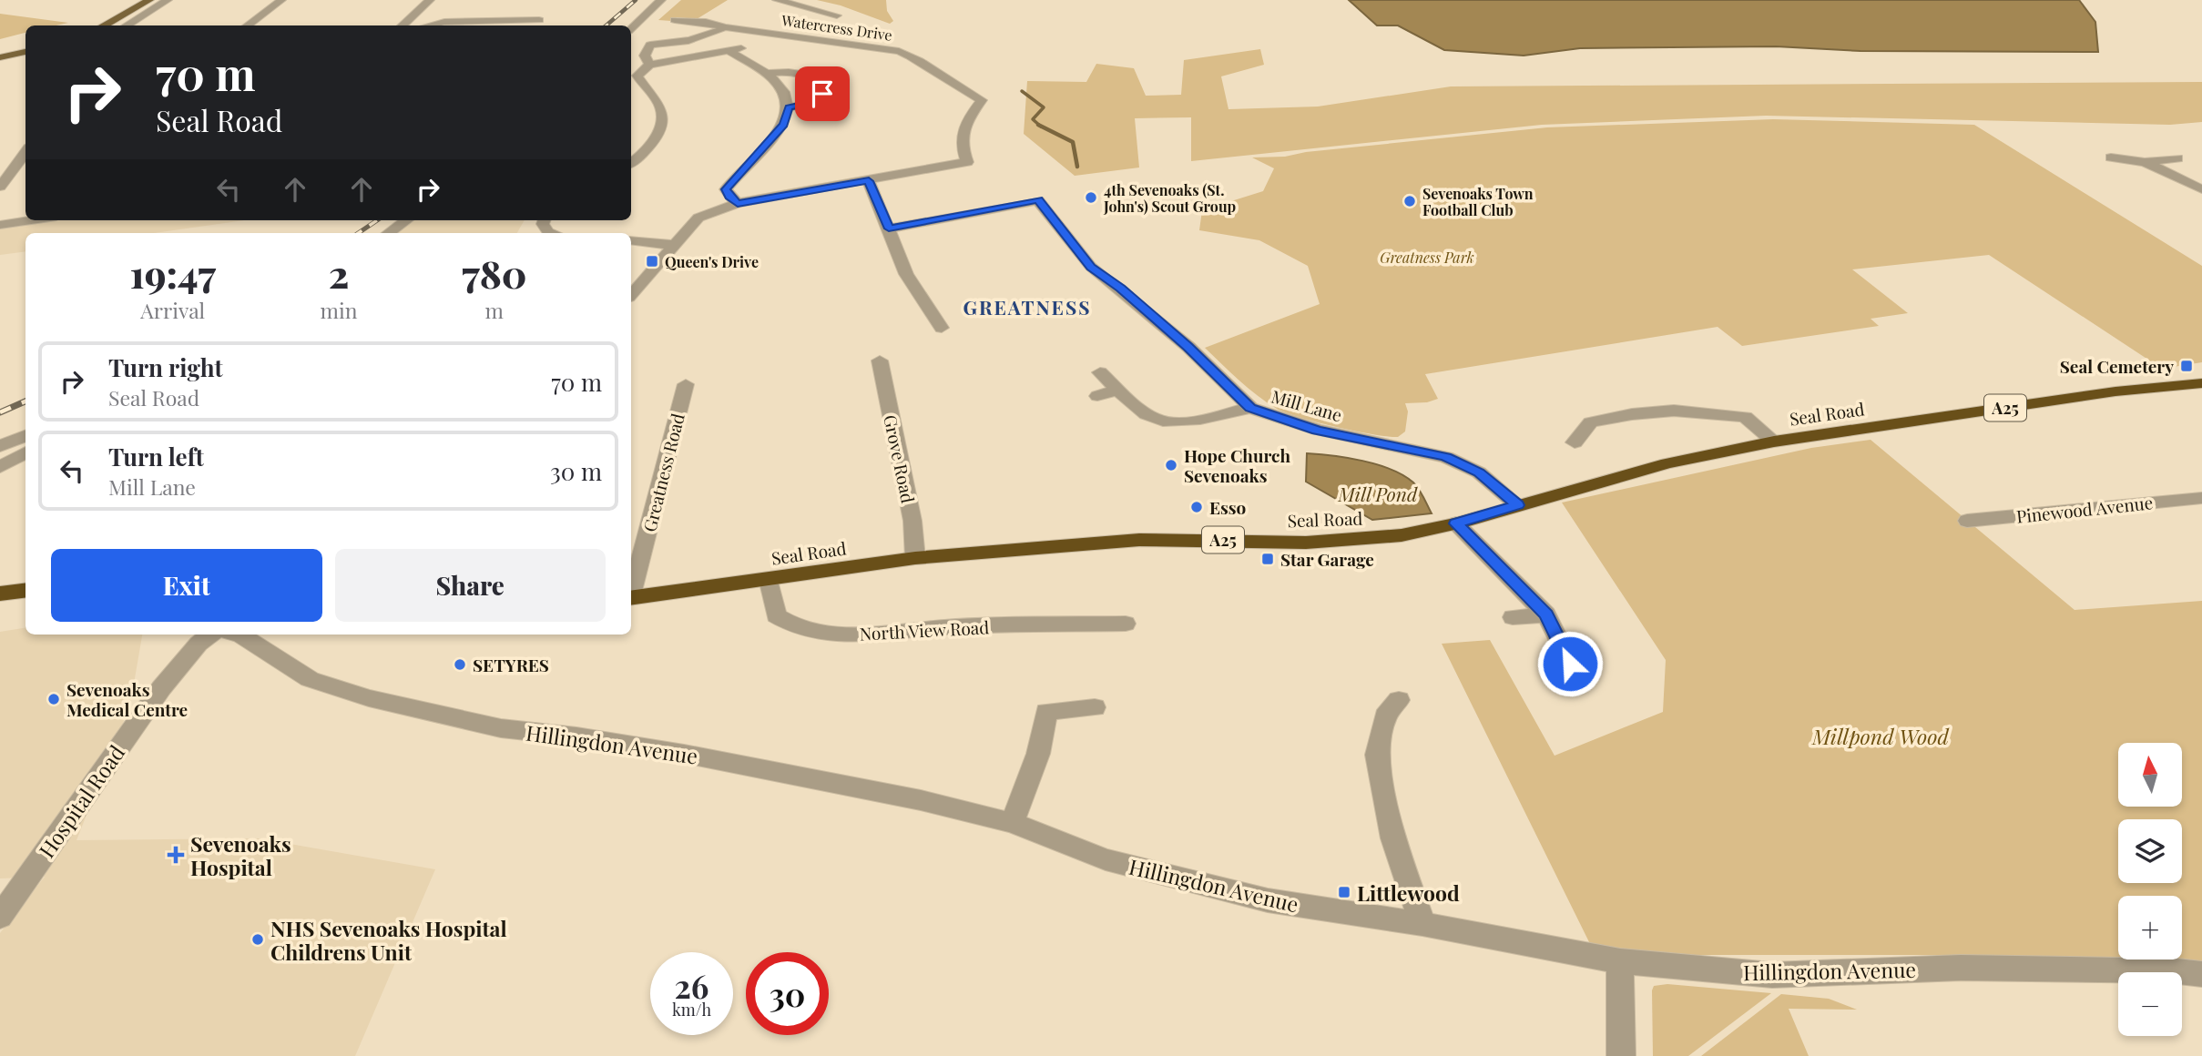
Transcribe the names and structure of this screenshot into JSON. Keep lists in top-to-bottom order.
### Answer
{
  "streets": {
    "highway": ["A25", "Seal Road"],
    "street": [
      "Watercress Drive",
      "Mill Lane",
      "Grove Road",
      "Greatness Road",
      "Pinewood Avenue",
      "North View Road",
      "Hillingdon Avenue",
      "Hospital Road"
    ]
  },
  "crossings": [
    ["Mill Lane", "Seal Road"],
    ["Seal Road", "Grove Road"],
    ["Seal Road", "North View Road"]
  ],
  "districts": ["GREATNESS"],
  "water": ["Mill Pond"],
  "parks": ["Greatness Park", "Millpond Wood"],
  "places": {
    "other": [
      "4th Sevenoaks (St. John's) Scout Group",
      "Sevenoaks Town Football Club",
      "Hope Church Sevenoaks",
      "Esso",
      "SETYRES",
      "Sevenoaks Medical Centre",
      "NHS Sevenoaks Hospital Childrens Unit"
    ],
    "transit": [
      "Queen's Drive",
      "Seal Cemetery",
      "Star Garage",
      "Littlewood"
    ],
    "health": ["Sevenoaks Hospital"]
  },
  "north": "top",
  "page": {
    "turn": ["70 m", "Seal Road"],
    "eta": [
      "19:47",
      "Arrival",
      "2",
      "min",
      "780",
      "m"
    ],
    "list": [
      {
        "name": "Turn right",
        "note": "Seal Road",
        "value": "70 m"
      },
      {
        "name": "Turn left",
        "note": "Mill Lane",
        "value": "30 m"
      }
    ],
    "buttons": ["Exit", "Share"],
    "map_buttons": ["+", "−"],
    "speed": "26 km/h",
    "limit": "30"
  }
}
